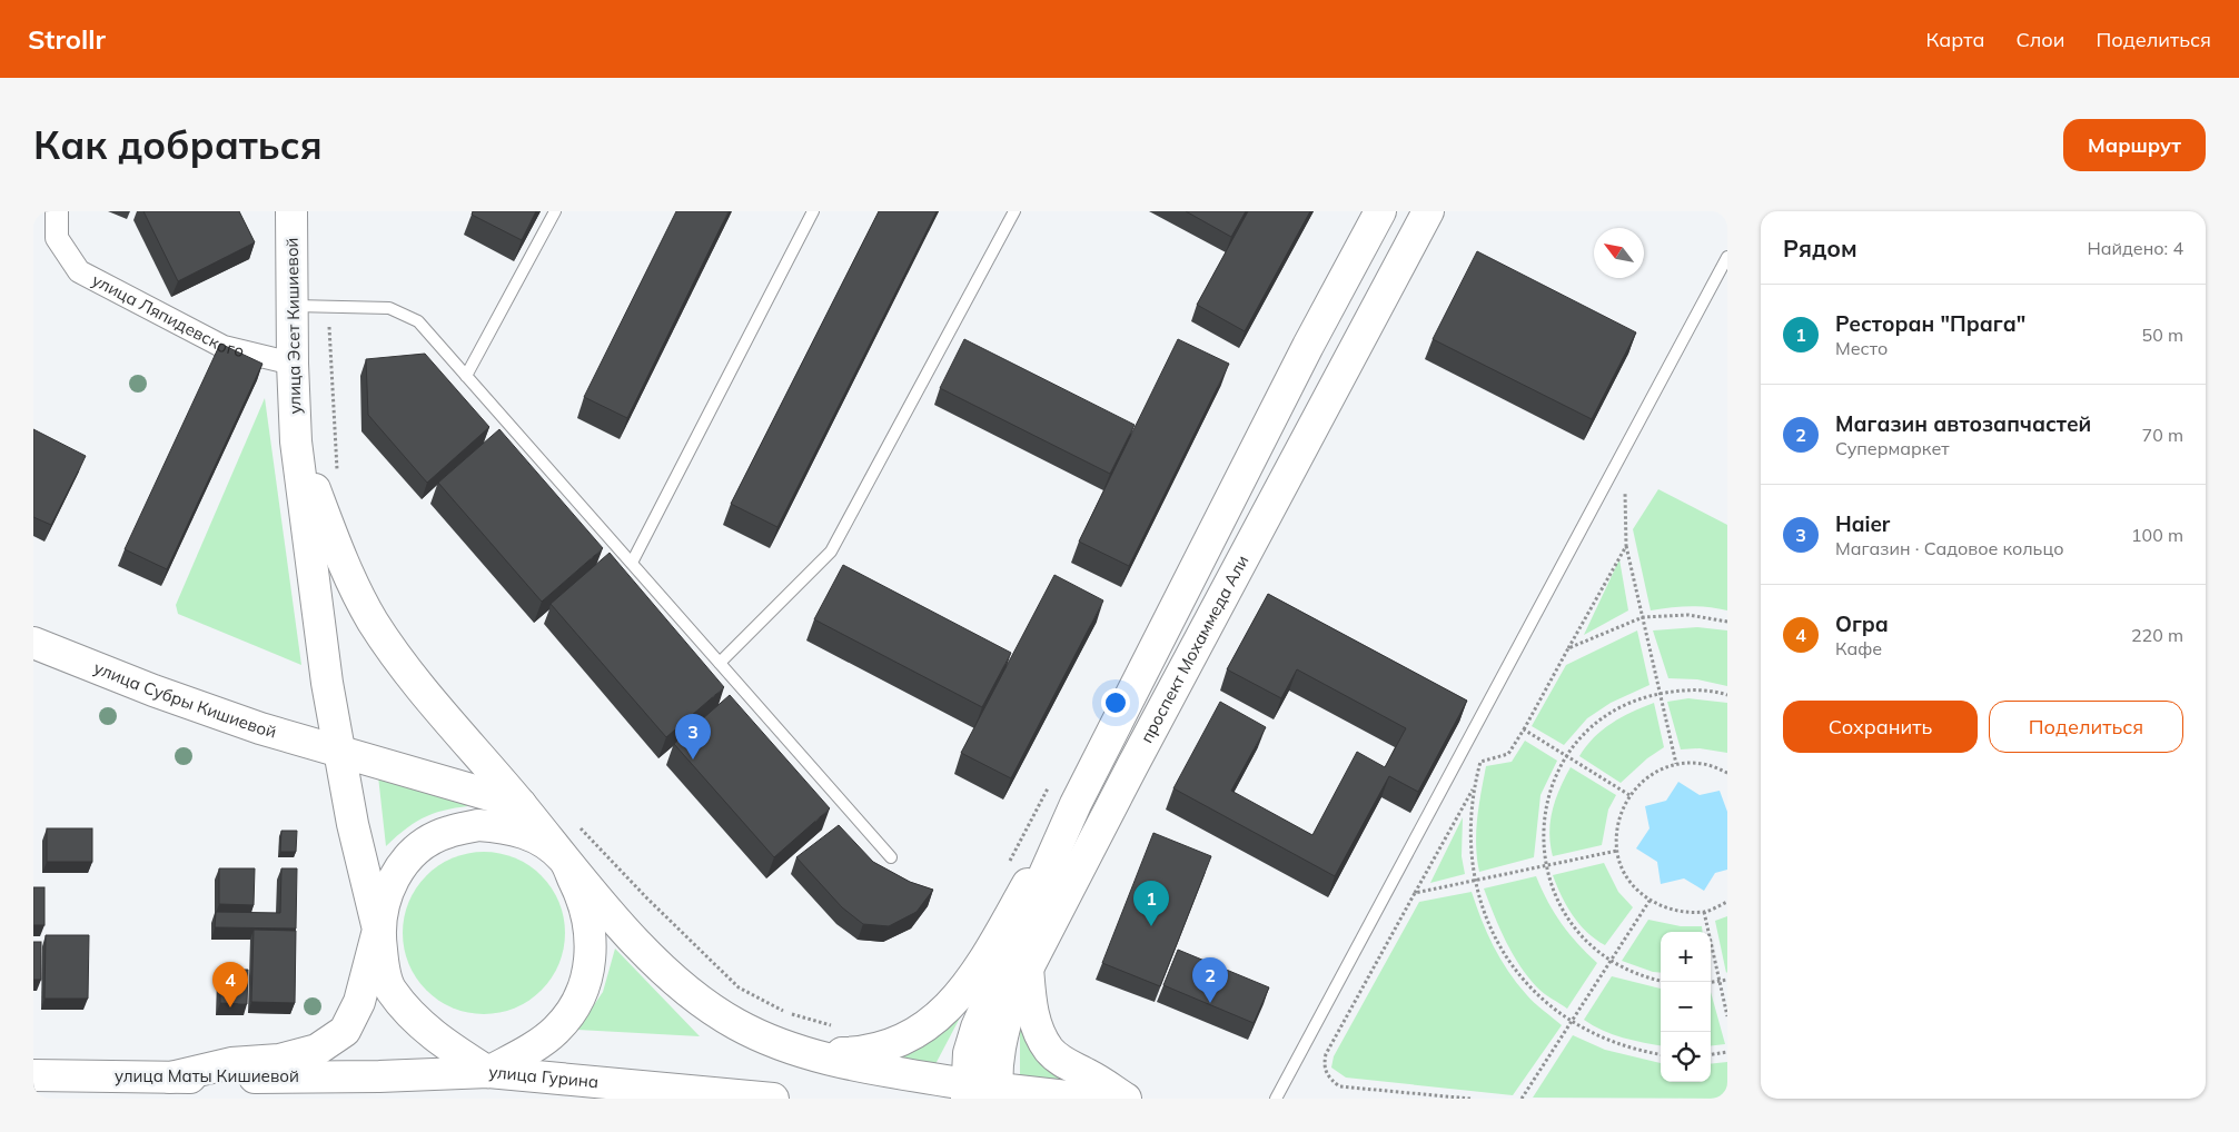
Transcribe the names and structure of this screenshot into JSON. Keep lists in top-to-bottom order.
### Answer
{
  "streets": {
    "main road": [
      "улица Эсет Кишиевой",
      "проспект Мохаммеда Али",
      "улица Субры Кишиевой",
      "улица Маты Кишиевой",
      "улица Гурина"
    ],
    "street": ["улица Ляпидевского"]
  },
  "crossings": [
    ["улица Ляпидевского", "улица Эсет Кишиевой"],
    ["улица Маты Кишиевой", "улица Гурина"]
  ],
  "north": "top left",
  "page": {
    "header": "Strollr",
    "nav": ["Карта", "Слои", "Поделиться"],
    "buttons": [
      "Маршрут",
      ["Сохранить", "Поделиться"]
    ],
    "title": "Как добраться",
    "heading": ["Рядом", "Найдено: 4"],
    "list": [
      {
        "mark": "1",
        "name": "Ресторан \"Прага\"",
        "note": "Место",
        "value": "50 m"
      },
      {
        "mark": "2",
        "name": "Магазин автозапчастей",
        "note": "Супермаркет",
        "value": "70 m"
      },
      {
        "mark": "3",
        "name": "Haier",
        "note": "Магазин · Садовое кольцо",
        "value": "100 m"
      },
      {
        "mark": "4",
        "name": "Огра",
        "note": "Кафе",
        "value": "220 m"
      }
    ],
    "pins": [
      "3",
      "1",
      "2",
      "4"
    ],
    "map_buttons": ["+", "−"]
  }
}
